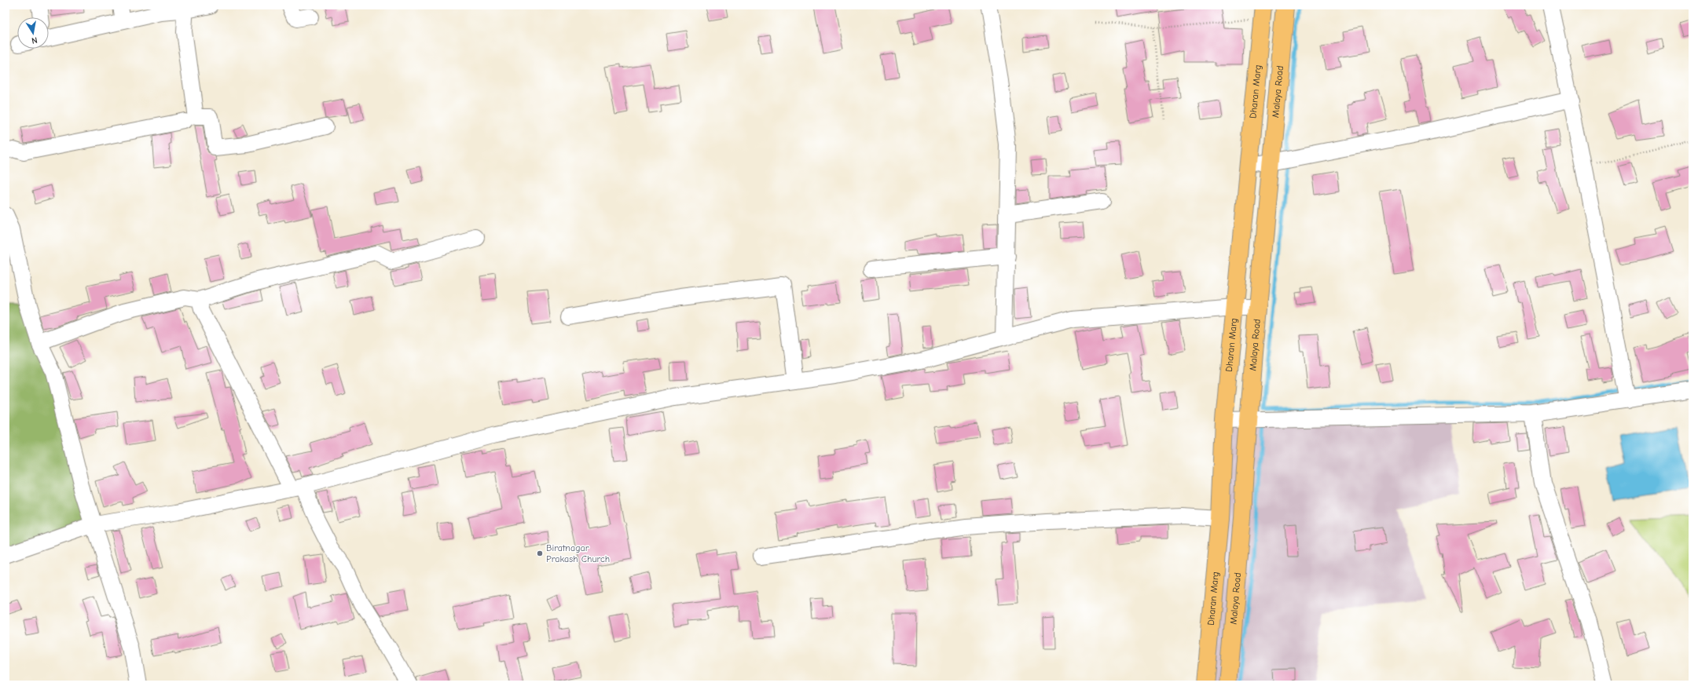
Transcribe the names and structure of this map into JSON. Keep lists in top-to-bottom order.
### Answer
{
  "streets": {
    "main road": ["Dharan Marg", "Malaya Road"]
  },
  "places": ["Biratnagar Prakash Church"],
  "north": "bottom"
}
